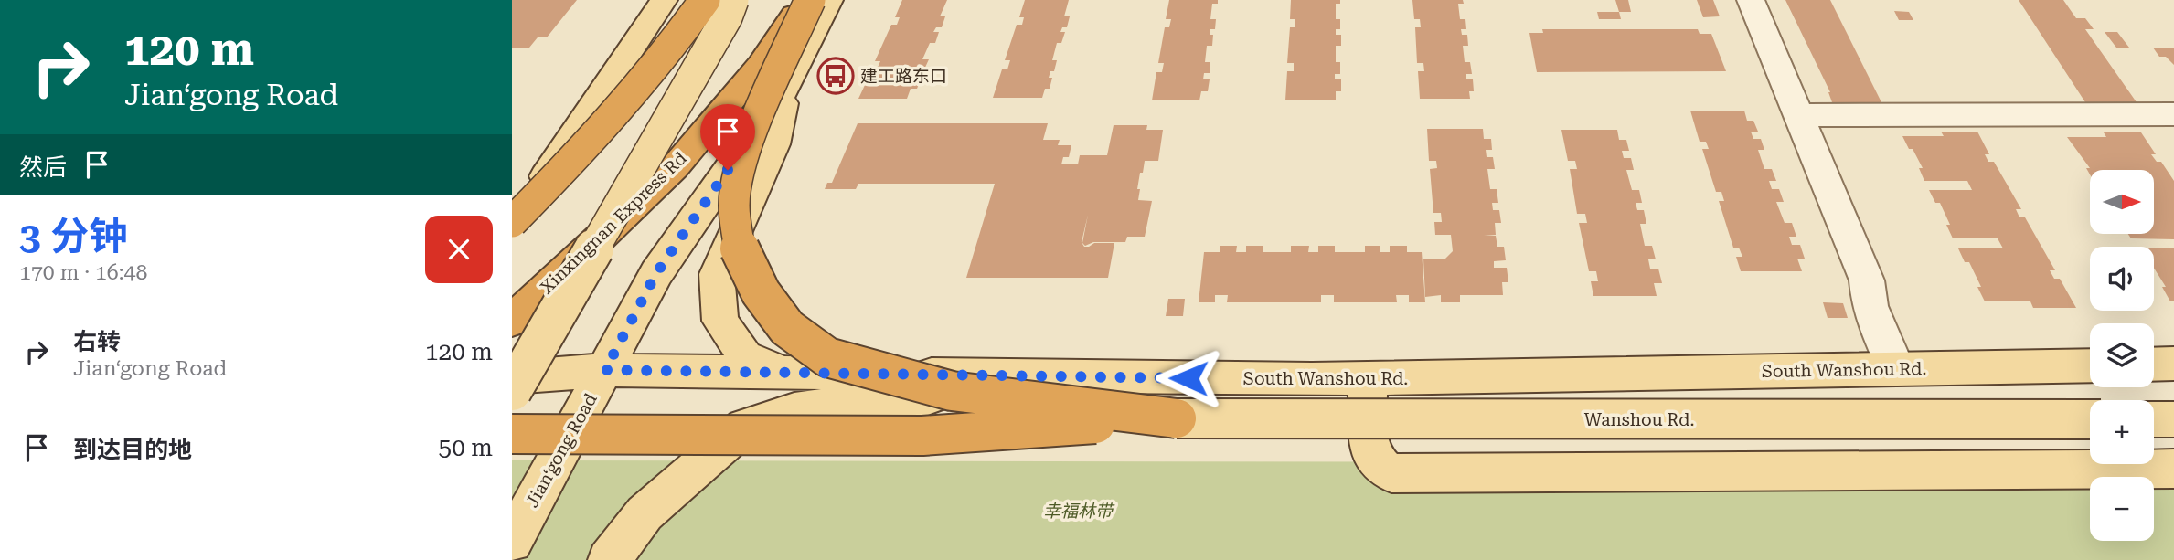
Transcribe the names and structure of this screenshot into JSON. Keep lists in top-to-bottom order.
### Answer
{
  "streets": {
    "highway": ["Xinxingnan Express Rd"],
    "main road": ["South Wanshou Rd.", "Wanshou Rd.", "Jian‘gong Road"]
  },
  "crossings": [
    ["South Wanshou Rd.", "Jian‘gong Road"]
  ],
  "parks": ["幸福林带"],
  "places": {
    "bus stop": ["建工路东口"]
  },
  "north": "right",
  "page": {
    "turn": ["120 m", "Jian‘gong Road"],
    "then": "然后",
    "map_buttons": ["+", "−"],
    "heading": ["3 分钟", "170 m · 16:48"],
    "list": [
      {
        "name": "右转",
        "note": "Jian‘gong Road",
        "value": "120 m"
      },
      {
        "name": "到达目的地",
        "value": "50 m"
      }
    ]
  }
}
